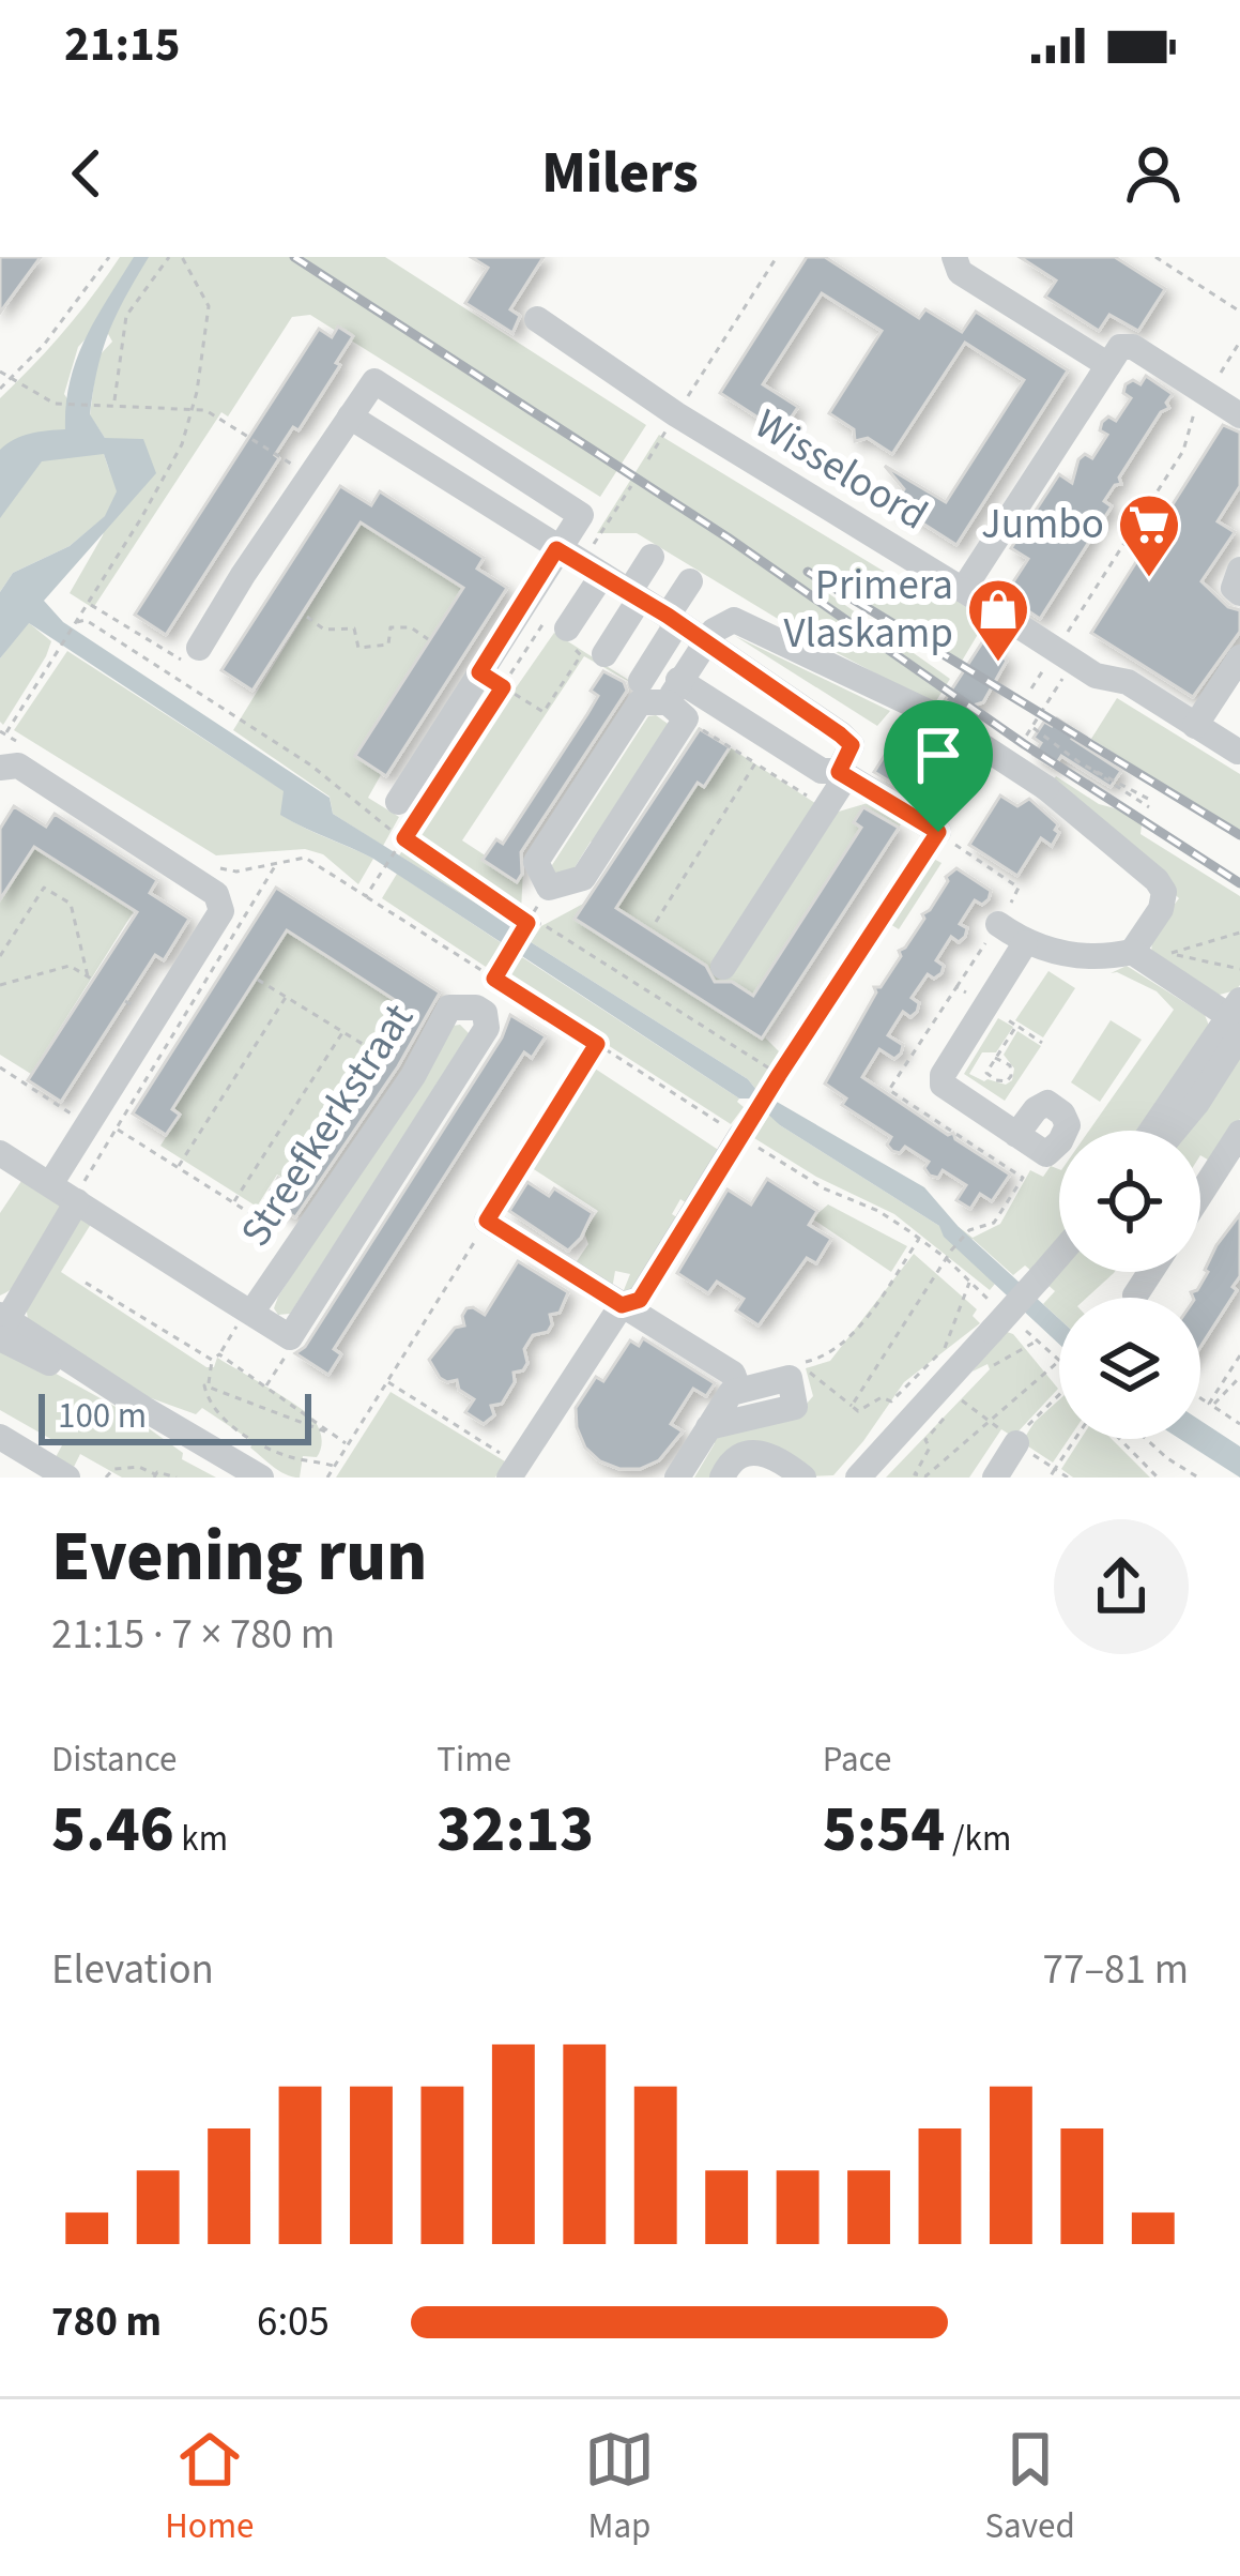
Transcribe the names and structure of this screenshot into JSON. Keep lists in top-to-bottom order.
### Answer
{
  "streets": {
    "street": ["Wisseloord", "Streefkerkstraat"]
  },
  "places": {
    "supermarket": ["Jumbo"],
    "shop": ["Primera Vlaskamp"]
  },
  "scale_bar": "100 m",
  "page": {
    "status": "21:15",
    "header": "Milers",
    "scale": "100 m",
    "heading": ["Evening run", "21:15 · 7 × 780 m"],
    "stats": [
      ["Distance", "5.46 km"],
      ["Time", "32:13"],
      ["Pace", "5:54 /km"]
    ],
    "chart": ["Elevation", "77–81 m"],
    "list": [
      {
        "name": "780 m",
        "note": "6:05"
      }
    ],
    "tabs": ["Home", "Map", "Saved"]
  }
}
